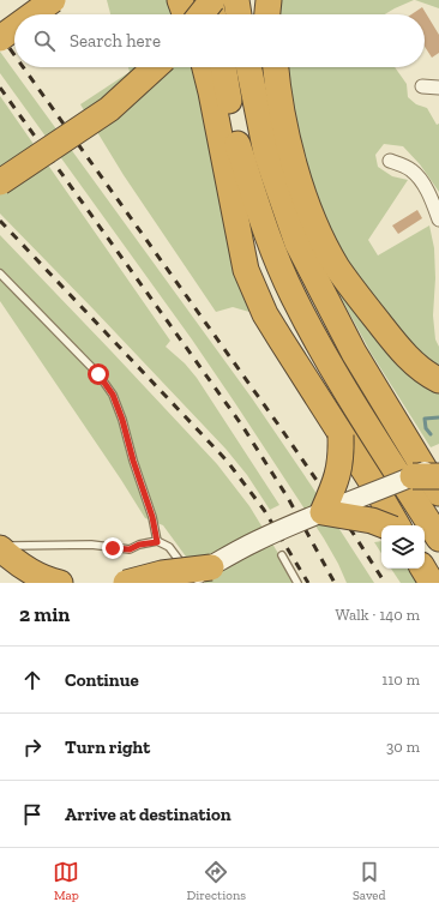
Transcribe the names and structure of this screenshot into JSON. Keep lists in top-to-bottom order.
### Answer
{
  "page": {
    "search": "Search here",
    "heading": ["2 min", "Walk · 140 m"],
    "list": [
      ["Continue", "110 m"],
      ["Turn right", "30 m"],
      "Arrive at destination"
    ],
    "nav": ["Map", "Directions", "Saved"]
  }
}
